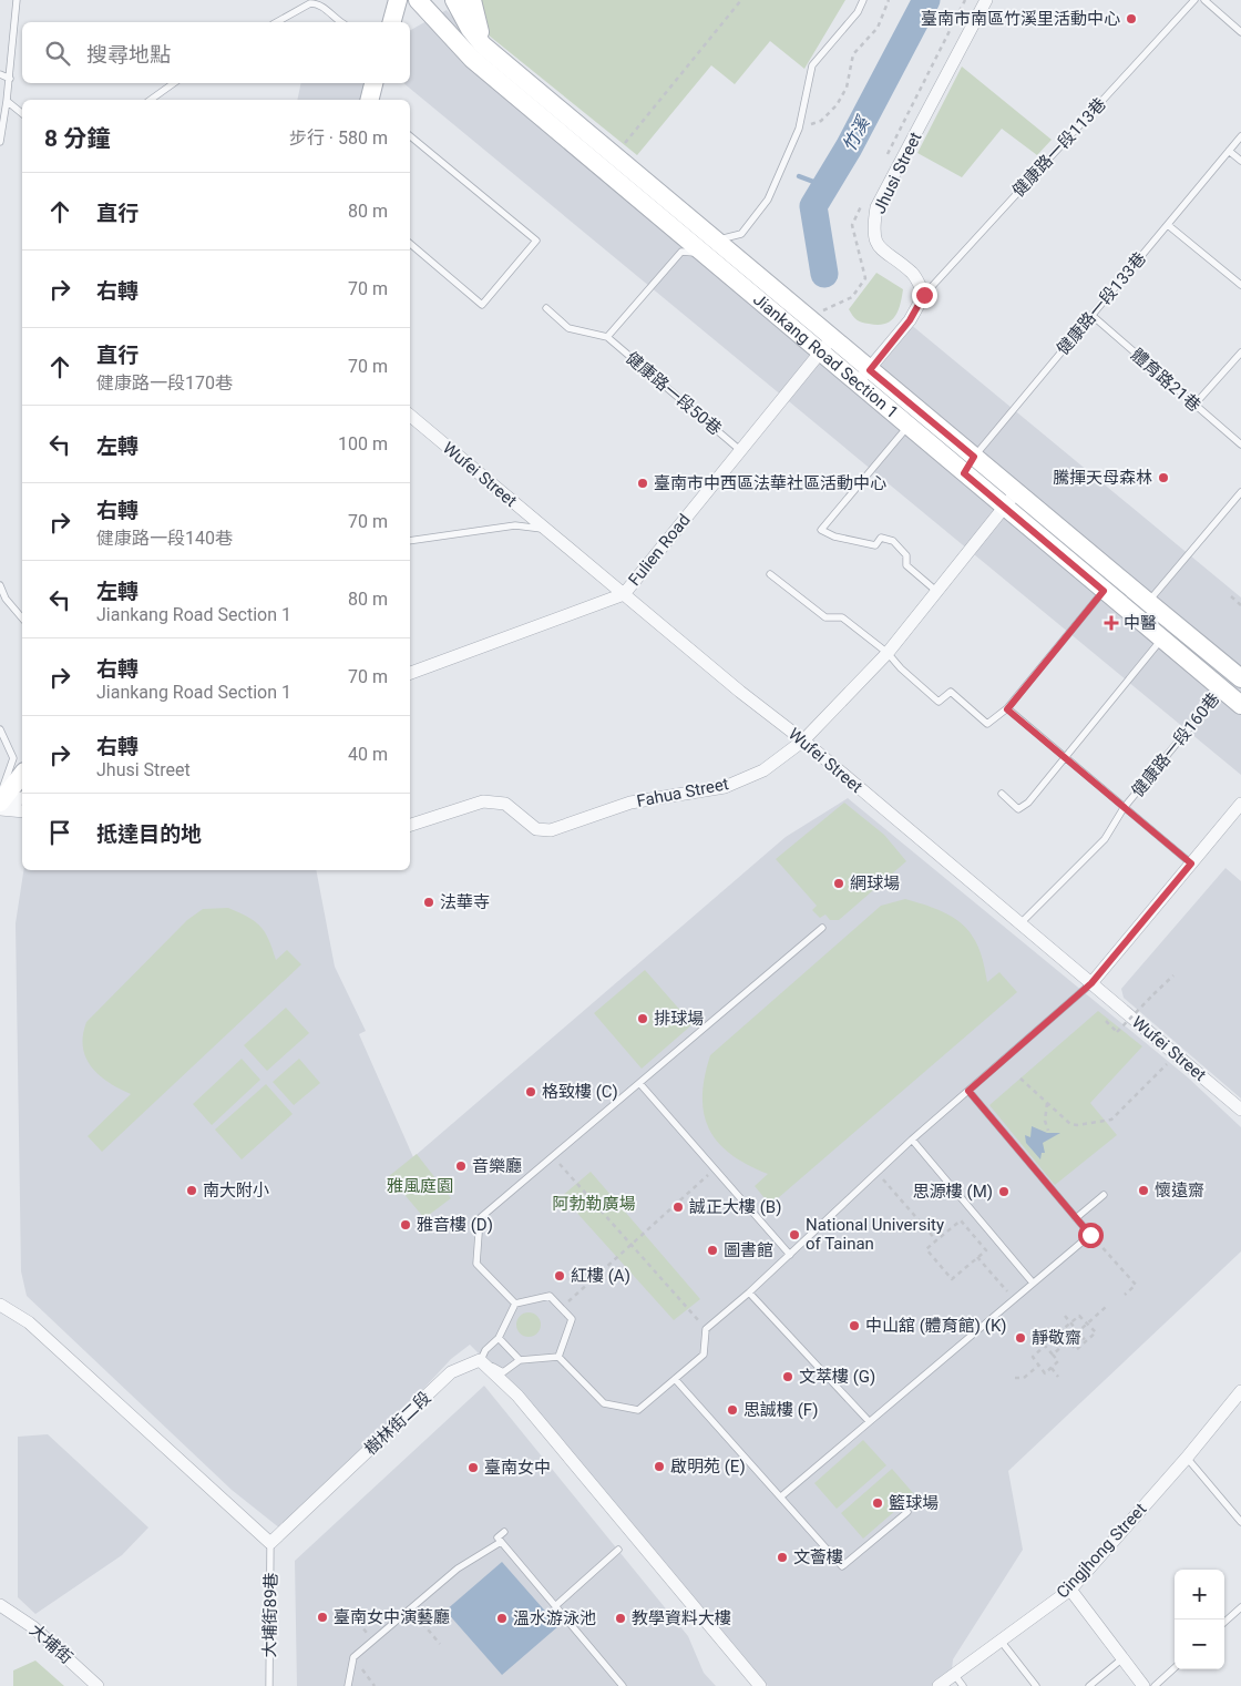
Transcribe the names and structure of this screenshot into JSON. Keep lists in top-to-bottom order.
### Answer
{
  "streets": {
    "street": [
      "Jhusi Street",
      "Jiankang Road Section 1",
      "Wufei Street",
      "Fulien Road",
      "Fahua Street",
      "樹林街二段",
      "Cingjhong Street",
      "大埔街"
    ],
    "lane": [
      "健康路一段113巷",
      "健康路一段133巷",
      "體育路21巷",
      "健康路一段50巷",
      "健康路一段160巷",
      "大埔街89巷"
    ]
  },
  "crossings": [
    ["健康路一段113巷", "Jhusi Street"],
    ["健康路一段133巷", "Jiankang Road Section 1"],
    ["健康路一段133巷", "體育路21巷"],
    ["Jiankang Road Section 1", "Fulien Road"],
    ["Jiankang Road Section 1", "健康路一段160巷"],
    ["Jiankang Road Section 1", "Fahua Street"],
    ["健康路一段50巷", "Fulien Road"],
    ["Wufei Street", "Fulien Road"],
    ["Wufei Street", "健康路一段160巷"],
    ["Wufei Street", "Fahua Street"],
    ["樹林街二段", "大埔街89巷"]
  ],
  "water": ["竹溪"],
  "parks": ["雅風庭園", "阿勃勒廣場"],
  "places": {
    "other": [
      "臺南市南區竹溪里活動中心",
      "騰揮天母森林",
      "臺南市中西區法華社區活動中心",
      "網球場",
      "法華寺",
      "排球場",
      "格致樓 (C)",
      "音樂廳",
      "南大附小",
      "懷遠齋",
      "思源樓 (M)",
      "誠正大樓 (B)",
      "雅音樓 (D)",
      "National University of Tainan",
      "圖書館",
      "紅樓 (A)",
      "中山舘 (體育館) (K)",
      "靜敬齋",
      "文萃樓 (G)",
      "思誠樓 (F)",
      "啟明苑 (E)",
      "臺南女中",
      "籃球場",
      "文薈樓",
      "臺南女中演藝廳",
      "溫水游泳池",
      "教學資料大樓"
    ],
    "health": ["中醫"]
  },
  "page": {
    "search": "搜尋地點",
    "heading": ["8 分鐘", "步行 · 580 m"],
    "list": [
      ["直行", "80 m"],
      ["右轉", "70 m"],
      ["直行", "健康路一段170巷", "70 m"],
      ["左轉", "100 m"],
      ["右轉", "健康路一段140巷", "70 m"],
      ["左轉", "Jiankang Road Section 1", "80 m"],
      ["右轉", "Jiankang Road Section 1", "70 m"],
      ["右轉", "Jhusi Street", "40 m"],
      "抵達目的地"
    ],
    "map_buttons": ["+", "−"]
  }
}
